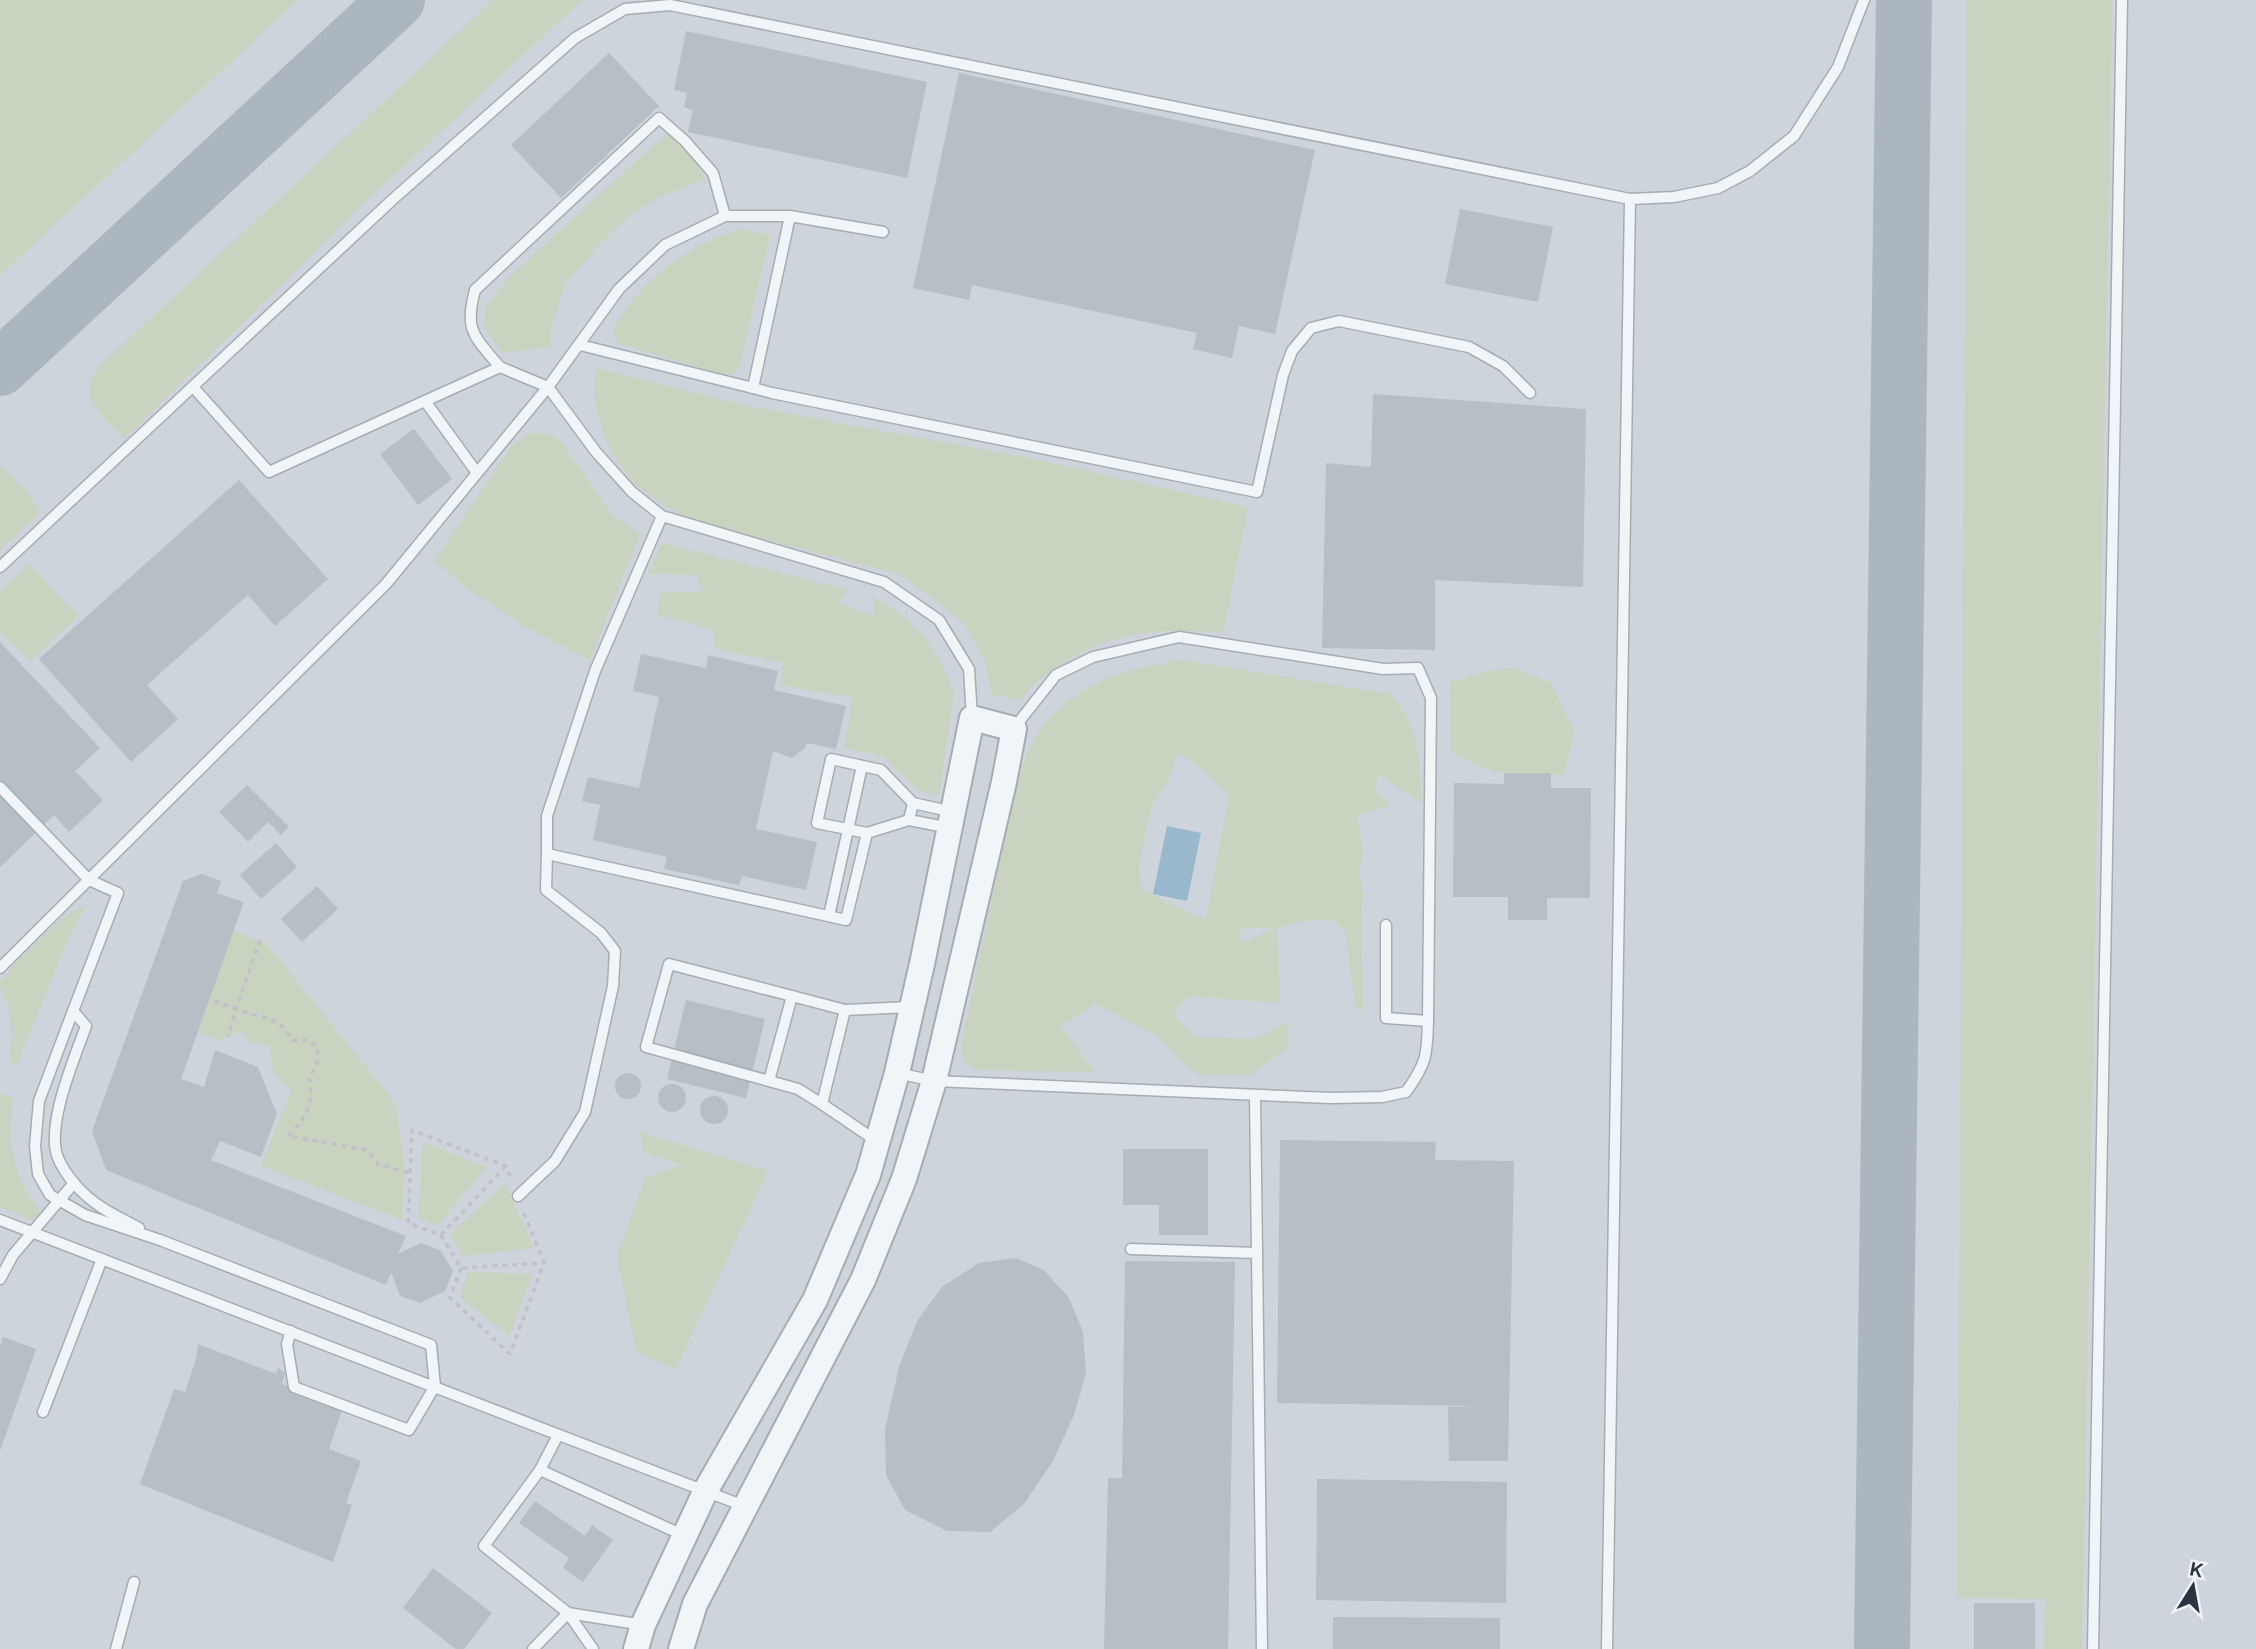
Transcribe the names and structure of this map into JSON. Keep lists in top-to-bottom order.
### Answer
{
  "north": "top"
}
